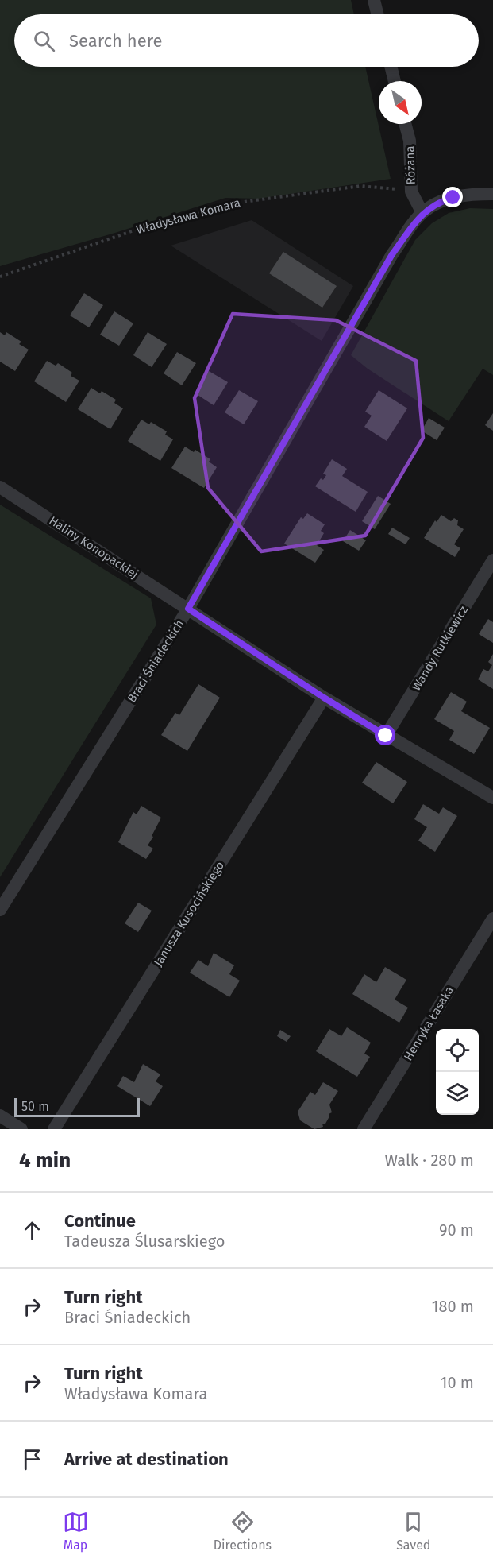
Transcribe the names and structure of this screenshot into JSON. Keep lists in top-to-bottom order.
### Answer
{
  "streets": {
    "street": [
      "Różana",
      "Haliny Konopackiej",
      "Wandy Rutkiewicz",
      "Braci Śniadeckich",
      "Janusza Kusocińskiego",
      "Henryka Łasaka"
    ],
    "path": ["Władysława Komara"]
  },
  "crossings": [
    ["Różana", "Władysława Komara"],
    ["Różana", "Braci Śniadeckich"],
    ["Haliny Konopackiej", "Wandy Rutkiewicz"],
    ["Haliny Konopackiej", "Braci Śniadeckich"],
    ["Haliny Konopackiej", "Janusza Kusocińskiego"]
  ],
  "scale_bar": "50 m",
  "north": "bottom right",
  "page": {
    "search": "Search here",
    "scale": "50 m",
    "heading": ["4 min", "Walk · 280 m"],
    "list": [
      ["Continue", "Tadeusza Ślusarskiego", "90 m"],
      ["Turn right", "Braci Śniadeckich", "180 m"],
      ["Turn right", "Władysława Komara", "10 m"],
      "Arrive at destination"
    ],
    "nav": ["Map", "Directions", "Saved"]
  }
}
